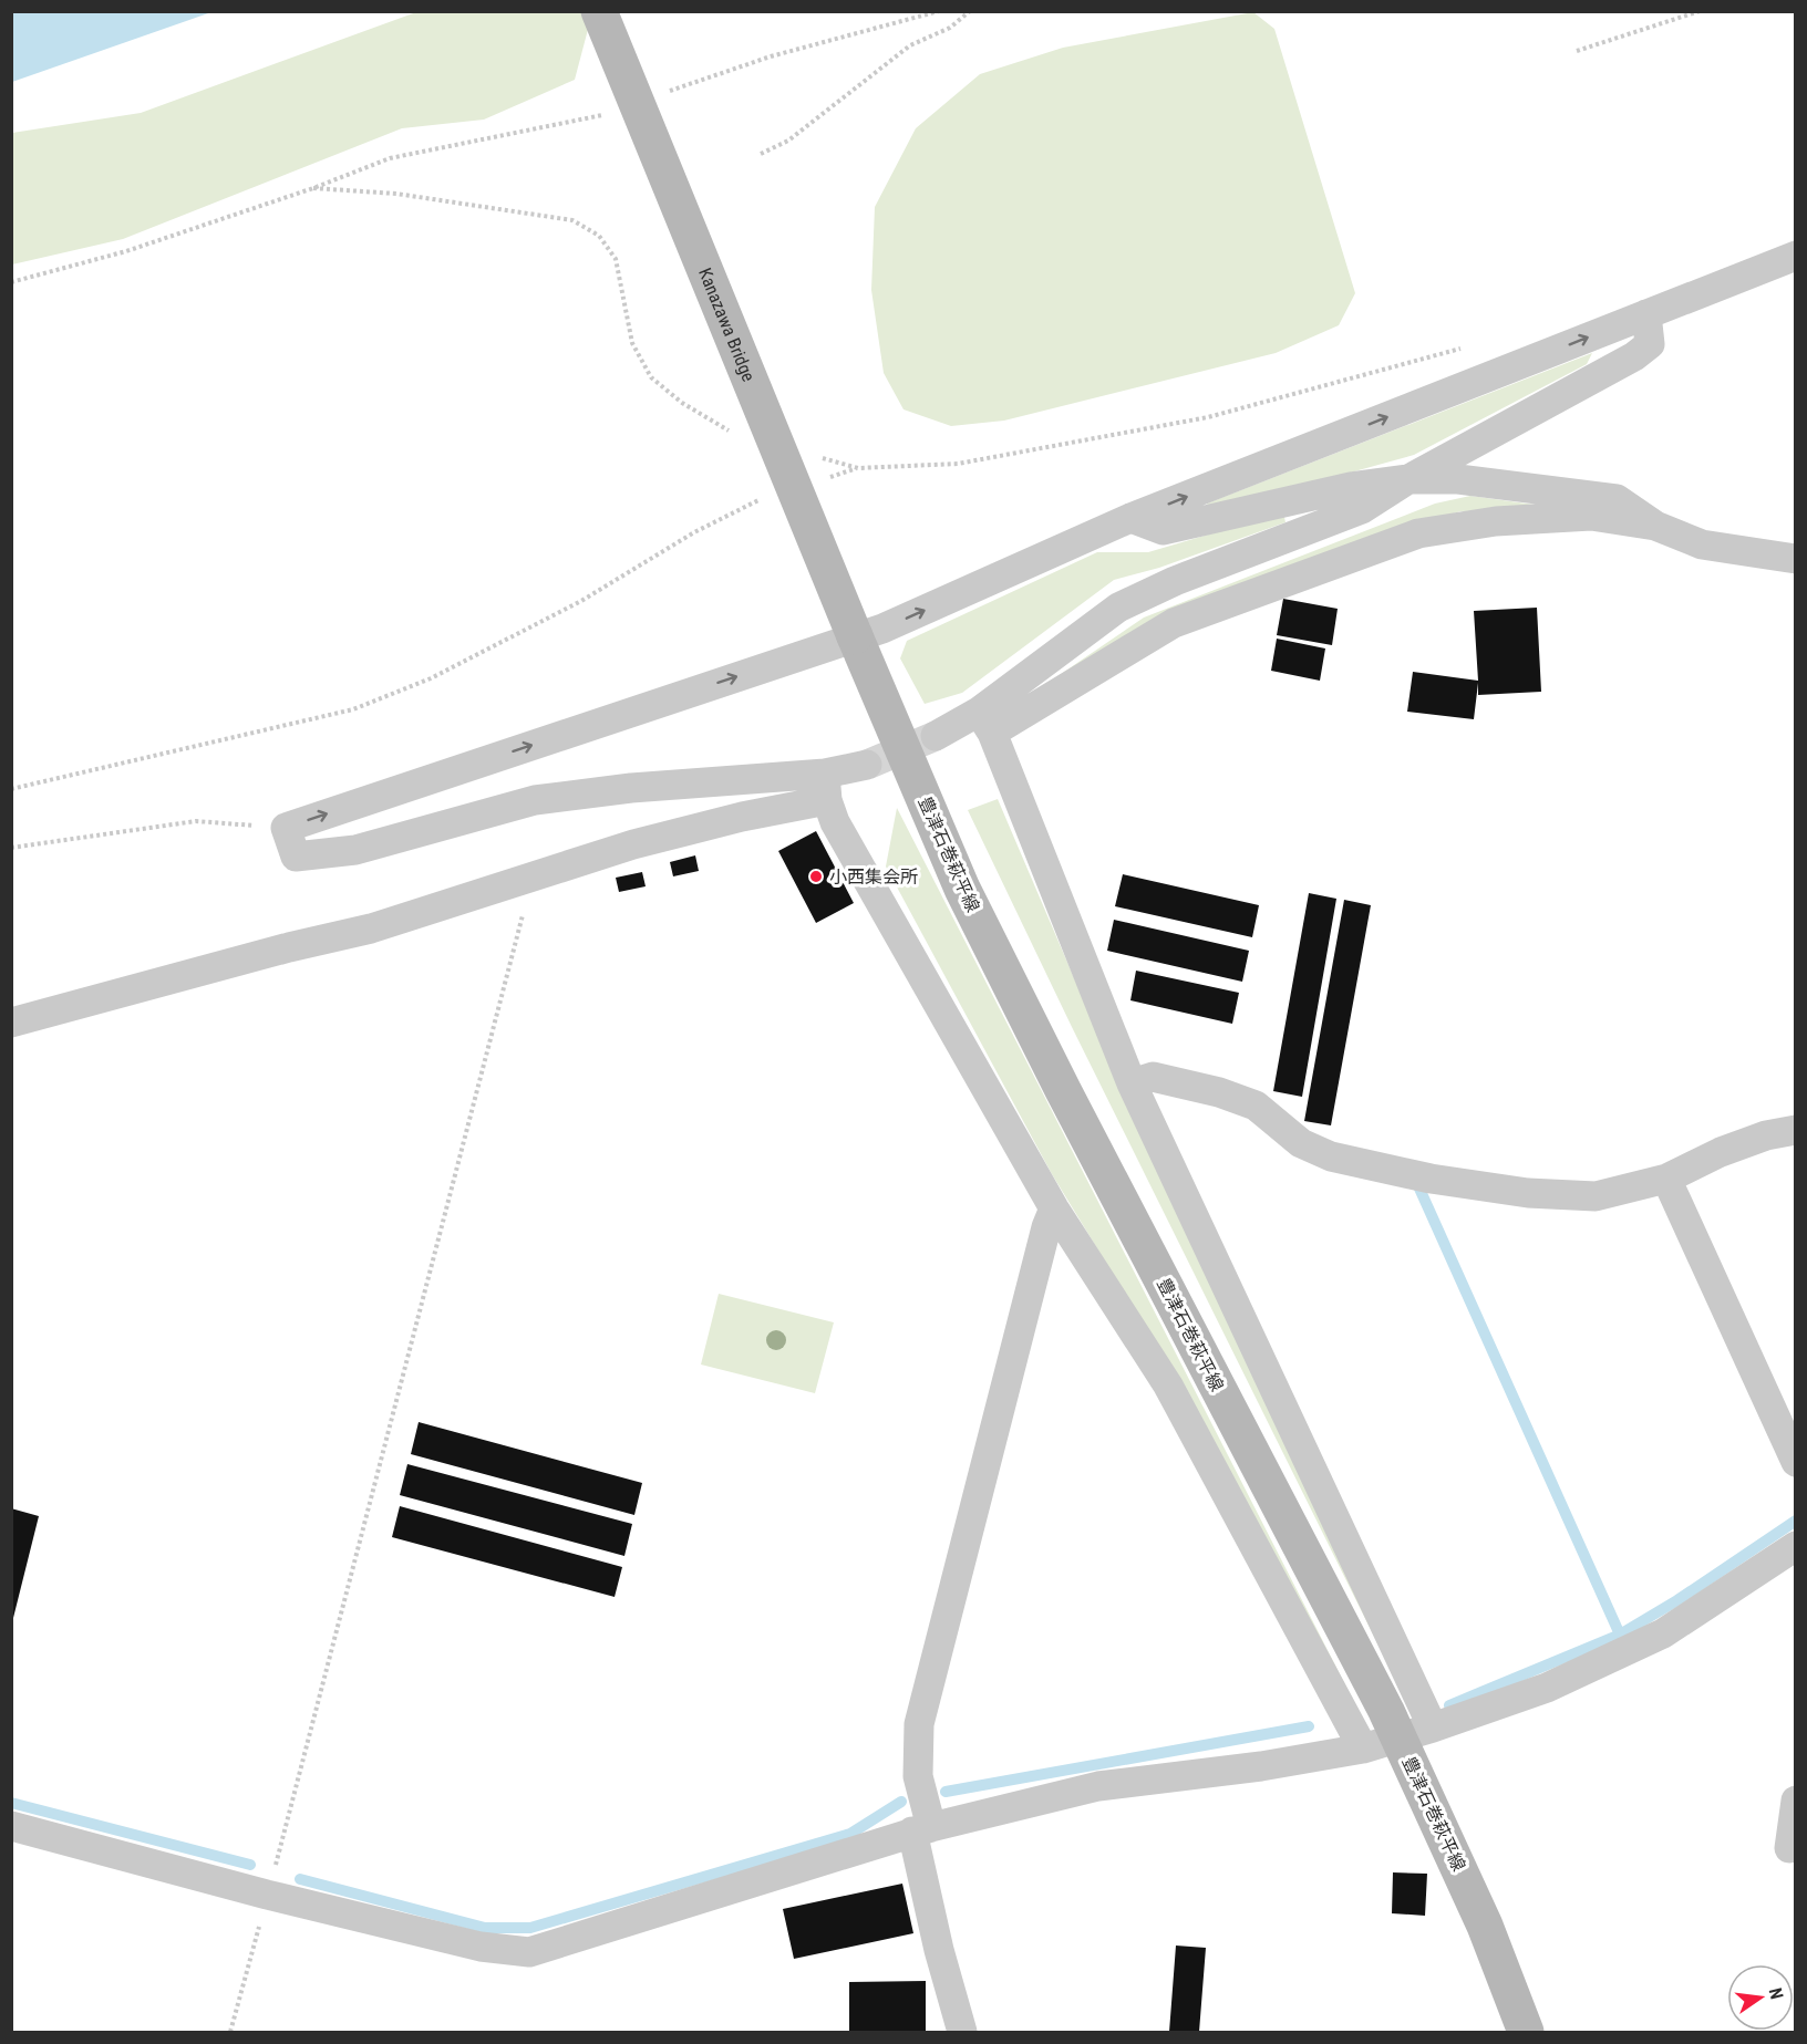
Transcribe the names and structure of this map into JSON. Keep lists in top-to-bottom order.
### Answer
{
  "streets": {
    "main road": ["Kanazawa Bridge", "豊津石巻萩平線"]
  },
  "crossings": [
    ["Kanazawa Bridge", "豊津石巻萩平線"]
  ],
  "places": ["小西集会所"],
  "north": "right"
}
